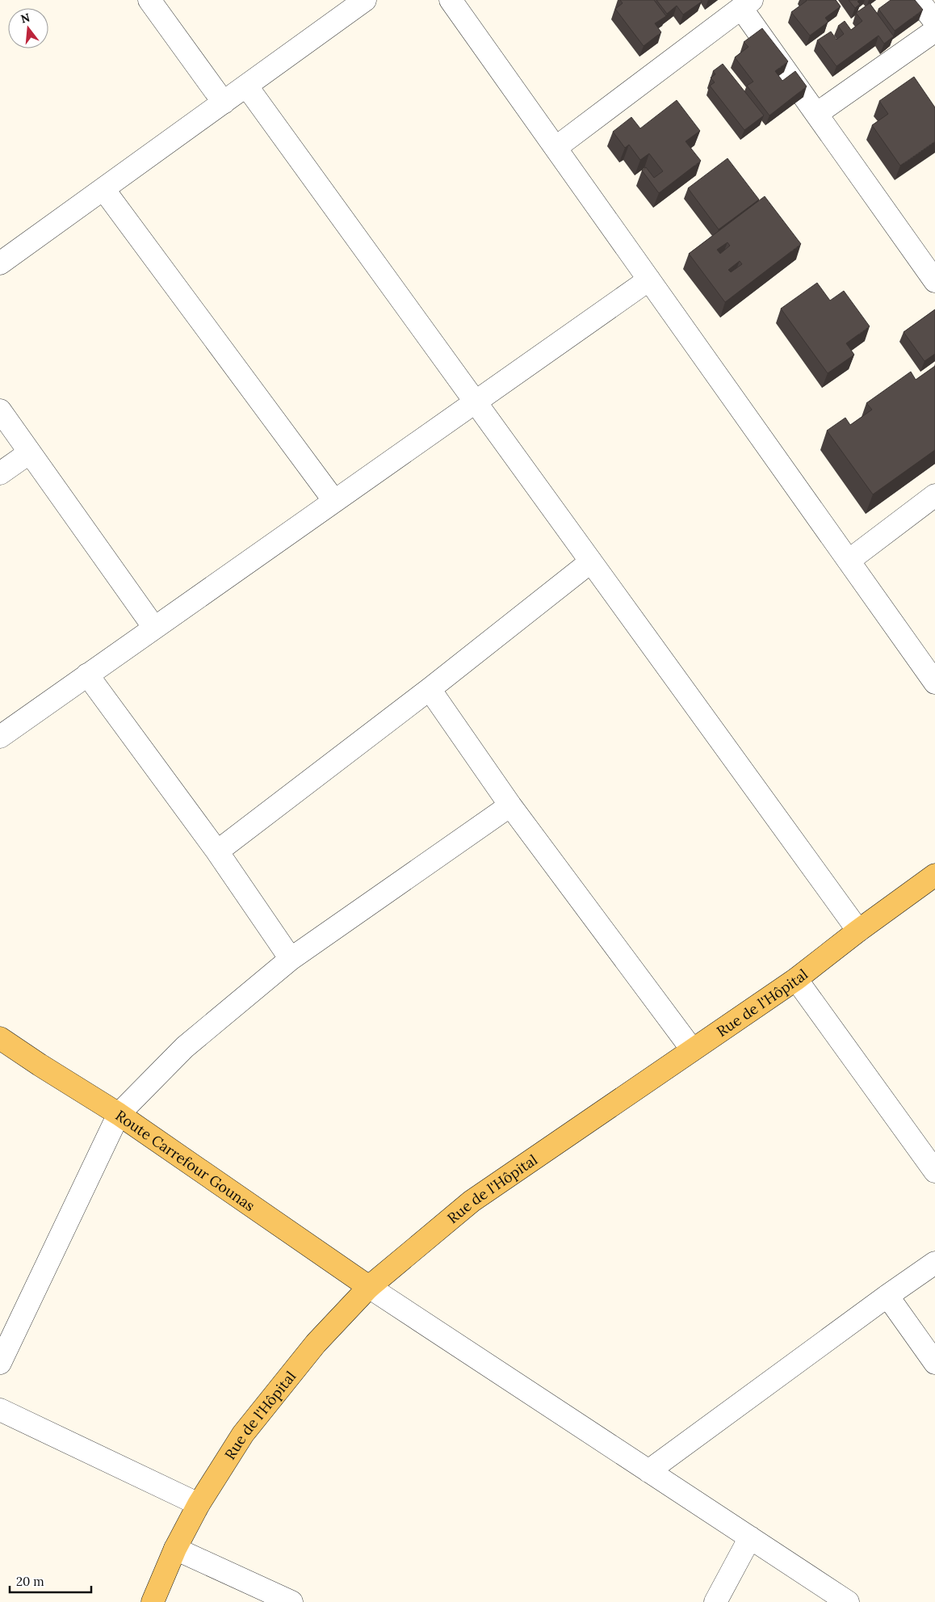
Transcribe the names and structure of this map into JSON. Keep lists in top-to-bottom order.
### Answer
{
  "streets": {
    "main road": ["Rue de l'Hôpital", "Route Carrefour Gounas"]
  },
  "crossings": [
    ["Rue de l'Hôpital", "Route Carrefour Gounas"]
  ],
  "scale_bar": "20 m",
  "north": "top"
}
